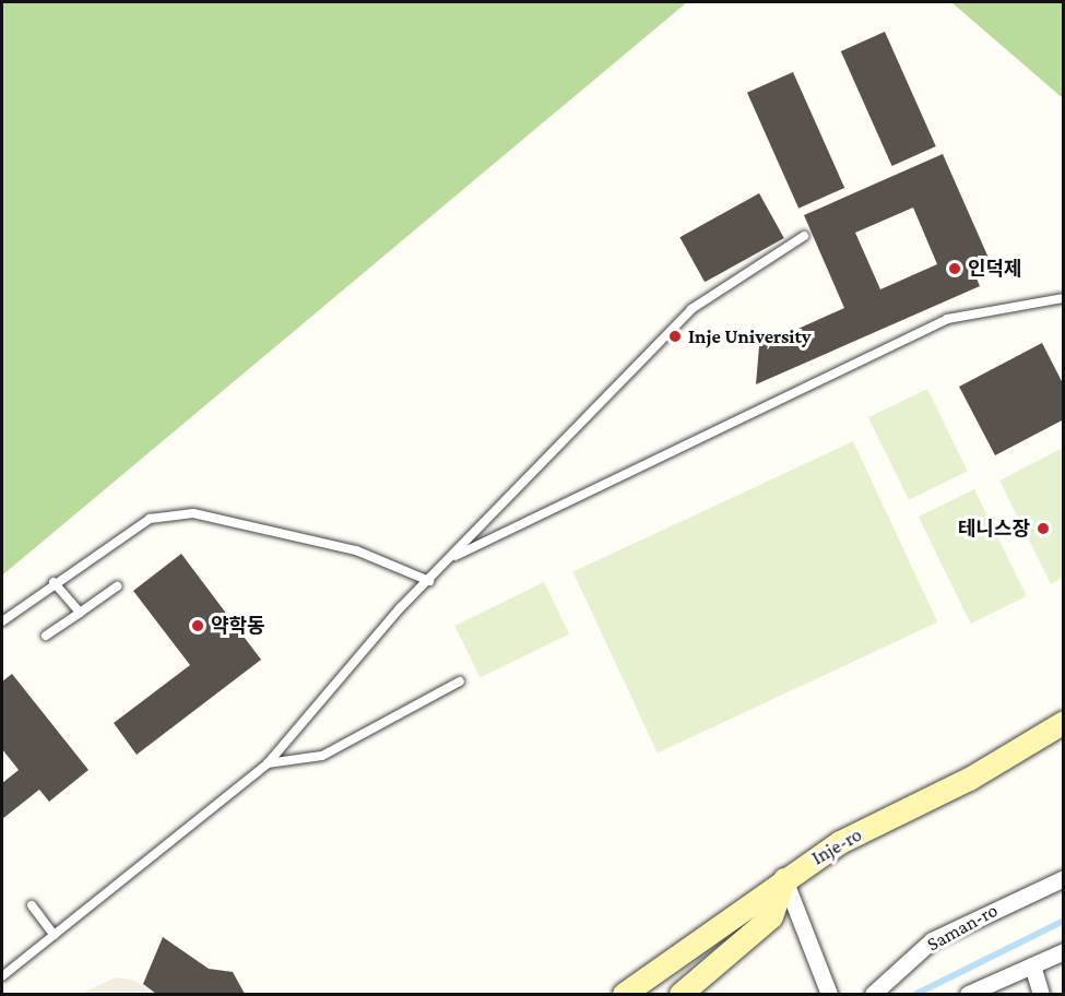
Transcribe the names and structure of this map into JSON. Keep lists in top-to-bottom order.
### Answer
{
  "streets": {
    "main road": ["Inje-ro"],
    "street": ["Saman-ro"]
  },
  "places": [
    "인덕제",
    "Inje University",
    "테니스장",
    "약학동"
  ]
}
